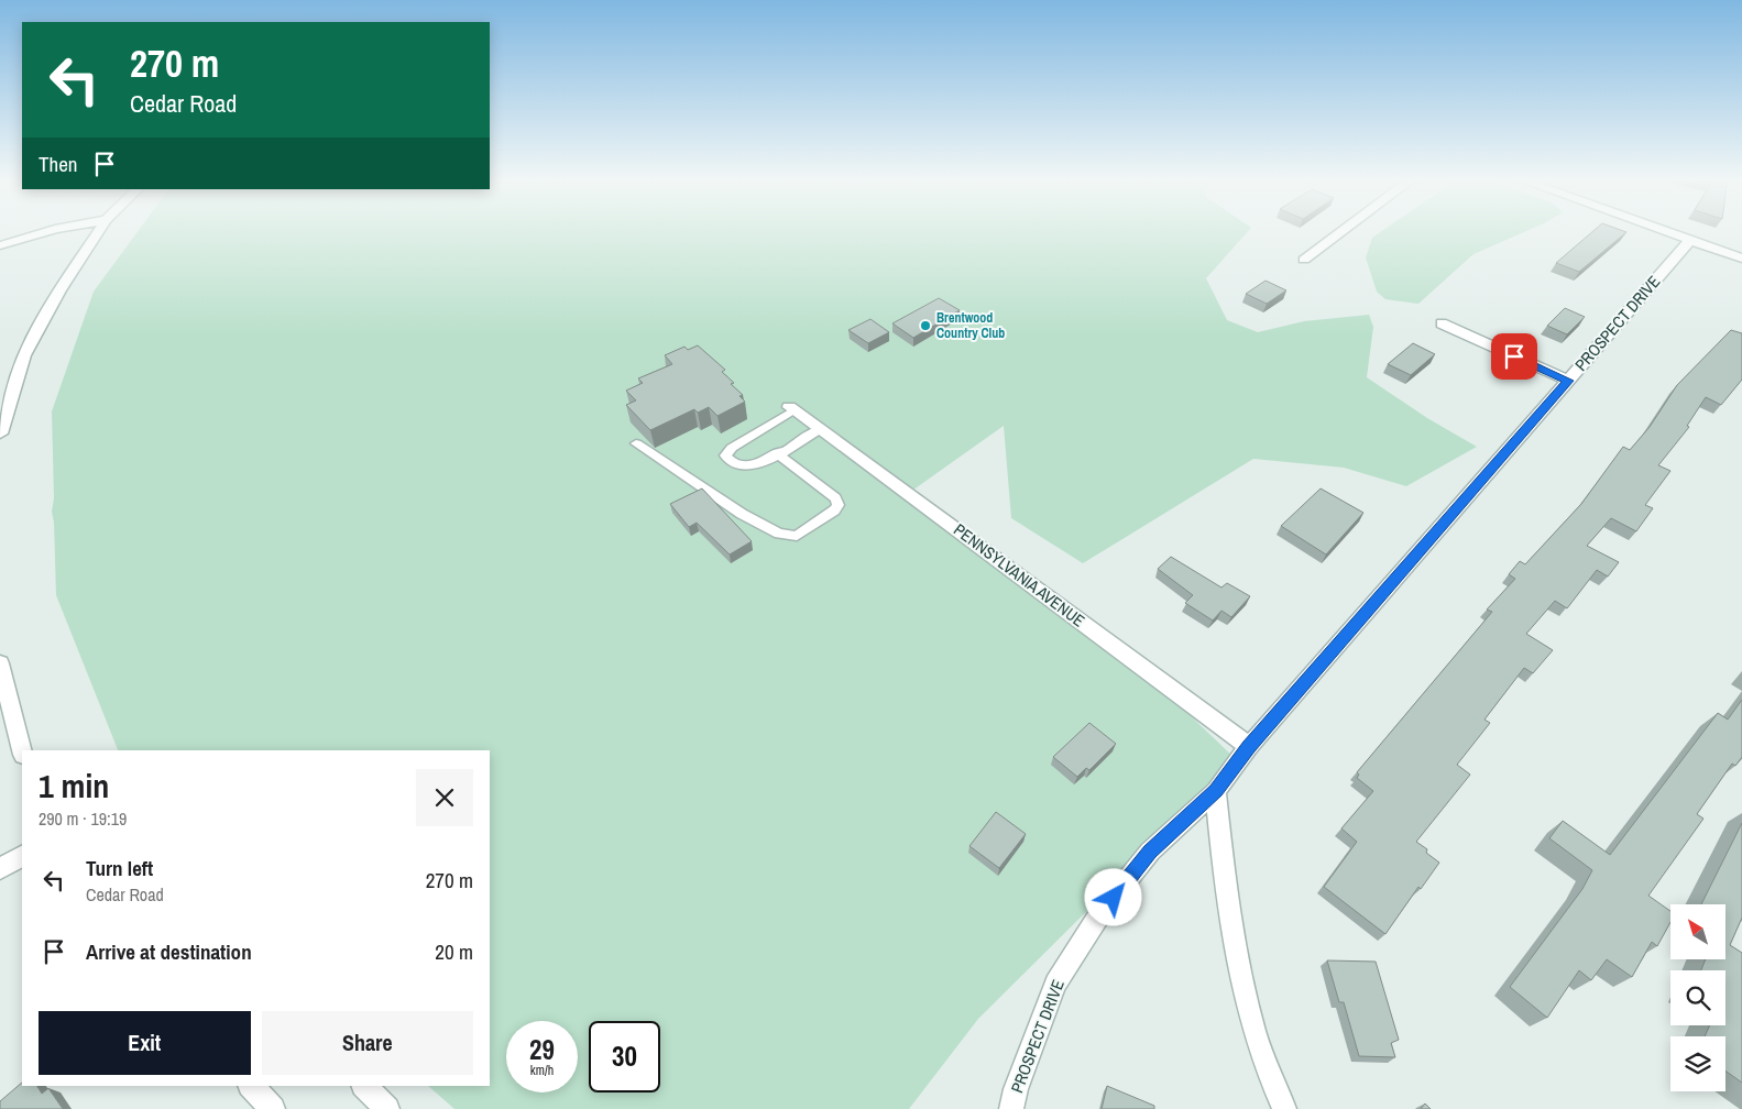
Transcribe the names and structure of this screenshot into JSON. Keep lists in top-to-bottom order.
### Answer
{
  "streets": {
    "street": ["PROSPECT DRIVE", "PENNSYLVANIA AVENUE"]
  },
  "crossings": [
    ["PROSPECT DRIVE", "PENNSYLVANIA AVENUE"]
  ],
  "places": ["Brentwood Country Club"],
  "north": "top left",
  "page": {
    "turn": ["270 m", "Cedar Road"],
    "then": "Then",
    "heading": ["1 min", "290 m · 19:19"],
    "list": [
      {
        "name": "Turn left",
        "note": "Cedar Road",
        "value": "270 m"
      },
      {
        "name": "Arrive at destination",
        "value": "20 m"
      }
    ],
    "buttons": ["Exit", "Share"],
    "speed": "29 km/h",
    "limit": "30"
  }
}
